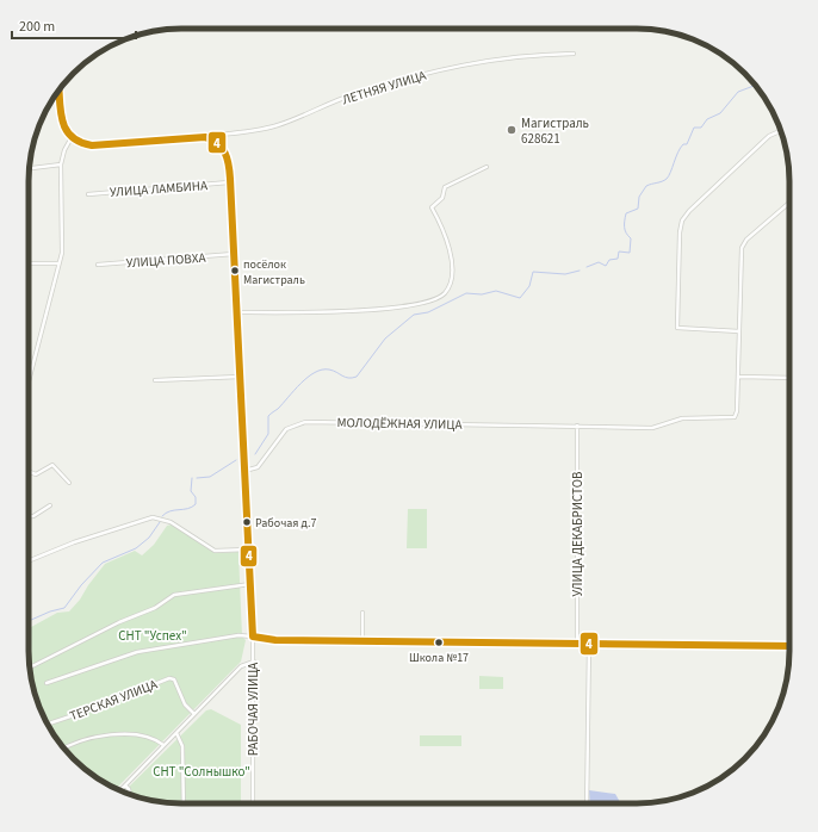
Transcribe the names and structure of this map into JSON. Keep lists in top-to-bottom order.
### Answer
{
  "streets": {
    "street": [
      "ЛЕТНЯЯ УЛИЦА",
      "УЛИЦА ЛАМБИНА",
      "УЛИЦА ПОВХА",
      "МОЛОДЁЖНАЯ УЛИЦА",
      "УЛИЦА ДЕКАБРИСТОВ",
      "ТЕРСКАЯ УЛИЦА",
      "РАБОЧАЯ УЛИЦА"
    ]
  },
  "crossings": [
    ["ЛЕТНЯЯ УЛИЦА", "РАБОЧАЯ УЛИЦА"],
    ["УЛИЦА ЛАМБИНА", "РАБОЧАЯ УЛИЦА"],
    ["УЛИЦА ПОВХА", "РАБОЧАЯ УЛИЦА"],
    ["МОЛОДЁЖНАЯ УЛИЦА", "УЛИЦА ДЕКАБРИСТОВ"],
    ["МОЛОДЁЖНАЯ УЛИЦА", "РАБОЧАЯ УЛИЦА"]
  ],
  "parks": ["СНТ \"Успех\"", "СНТ \"Солнышко\""],
  "places": [
    "Магистраль 628621",
    "посёлок Магистраль",
    "Рабочая д.7",
    "Школа №17"
  ],
  "lines": ["transit line 4"],
  "scale_bar": "200 m"
}
